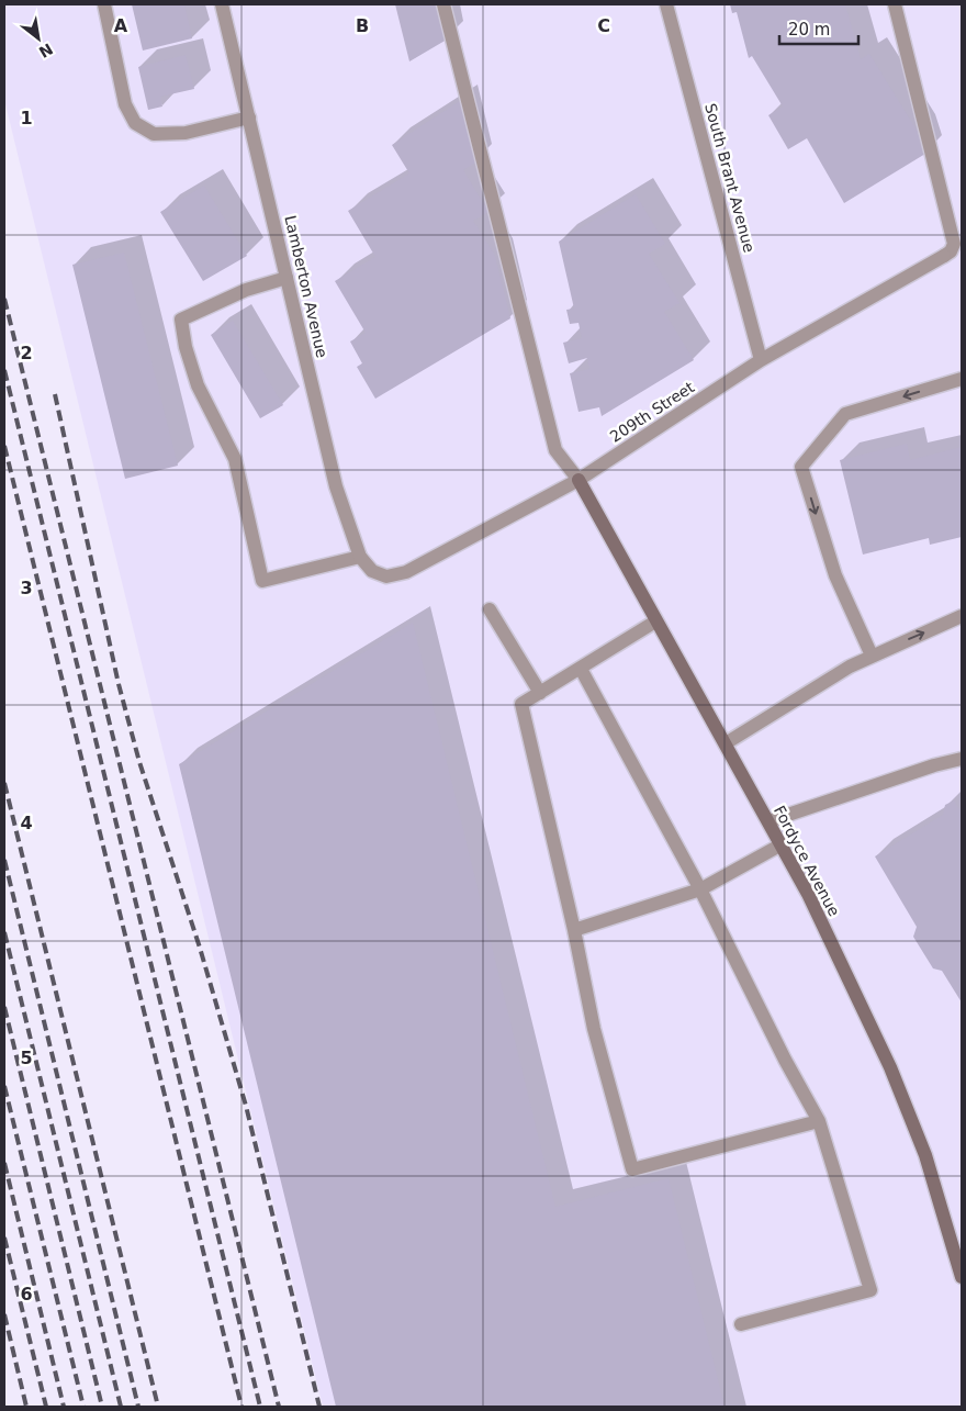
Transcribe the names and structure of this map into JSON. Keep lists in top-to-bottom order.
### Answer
{
  "streets": {
    "street": [
      "South Brant Avenue",
      "Lamberton Avenue",
      "209th Street",
      "Fordyce Avenue"
    ]
  },
  "crossings": [
    ["South Brant Avenue", "209th Street"],
    ["Lamberton Avenue", "209th Street"],
    ["209th Street", "Fordyce Avenue"]
  ],
  "scale_bar": "20 m",
  "north": "bottom right",
  "grid": {
    "columns": ["A", "B", "C"],
    "rows": [
      "1",
      "2",
      "3",
      "4",
      "5",
      "6"
    ]
  }
}
